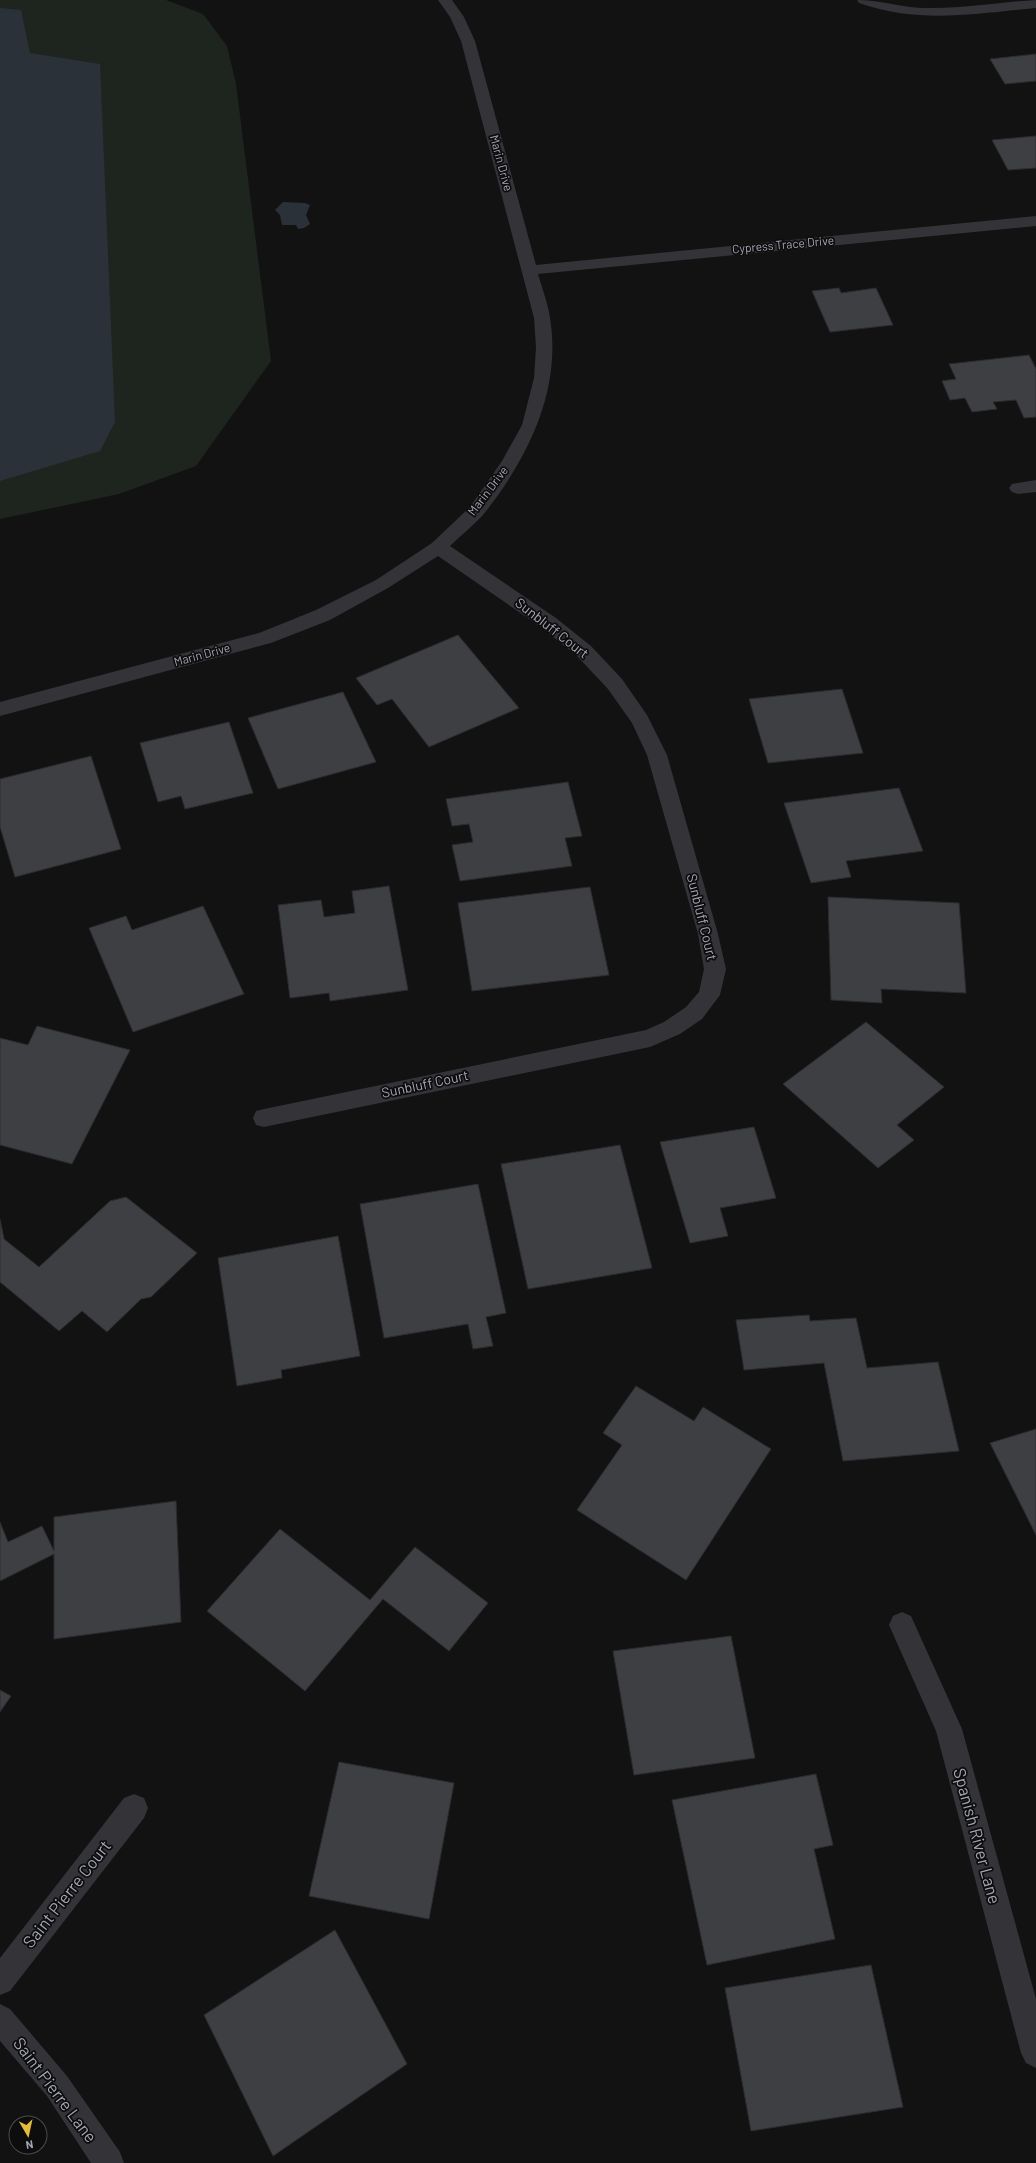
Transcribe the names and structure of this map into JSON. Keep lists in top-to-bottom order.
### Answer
{
  "streets": {
    "street": [
      "Marin Drive",
      "Cypress Trace Drive",
      "Sunbluff Court",
      "Spanish River Lane",
      "Saint Pierre Court",
      "Saint Pierre Lane"
    ]
  },
  "crossings": [
    ["Marin Drive", "Cypress Trace Drive"],
    ["Marin Drive", "Sunbluff Court"]
  ],
  "north": "bottom"
}
